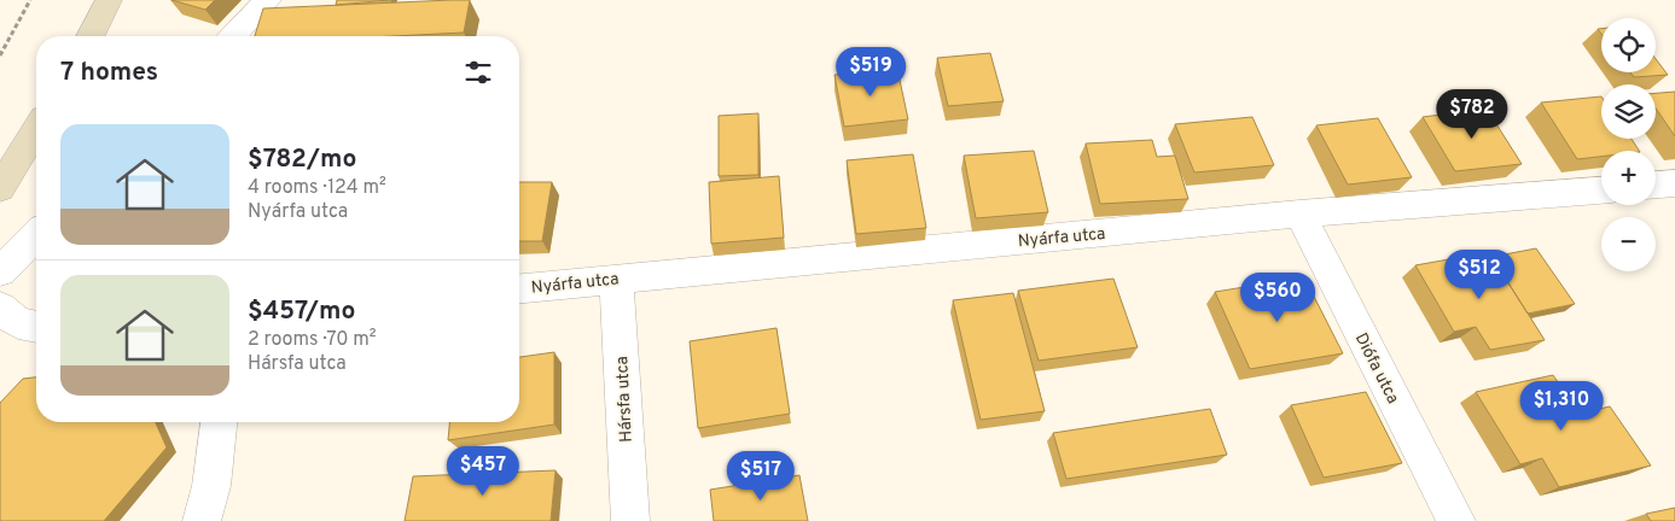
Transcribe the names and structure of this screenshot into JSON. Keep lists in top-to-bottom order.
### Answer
{
  "streets": {
    "street": ["Nyárfa utca", "Diófa utca", "Hársfa utca"]
  },
  "crossings": [
    ["Nyárfa utca", "Diófa utca"],
    ["Nyárfa utca", "Hársfa utca"]
  ],
  "page": {
    "map_buttons": ["+", "−"],
    "heading": "7 homes",
    "price": [
      "$519",
      "$782",
      "$512",
      "$560",
      "$1,310",
      "$457",
      "$517"
    ],
    "list": [
      {
        "name": "$782/mo",
        "note": "4 rooms · 124 m² · Nyárfa utca"
      },
      {
        "name": "$457/mo",
        "note": "2 rooms · 70 m² · Hársfa utca"
      }
    ]
  }
}
